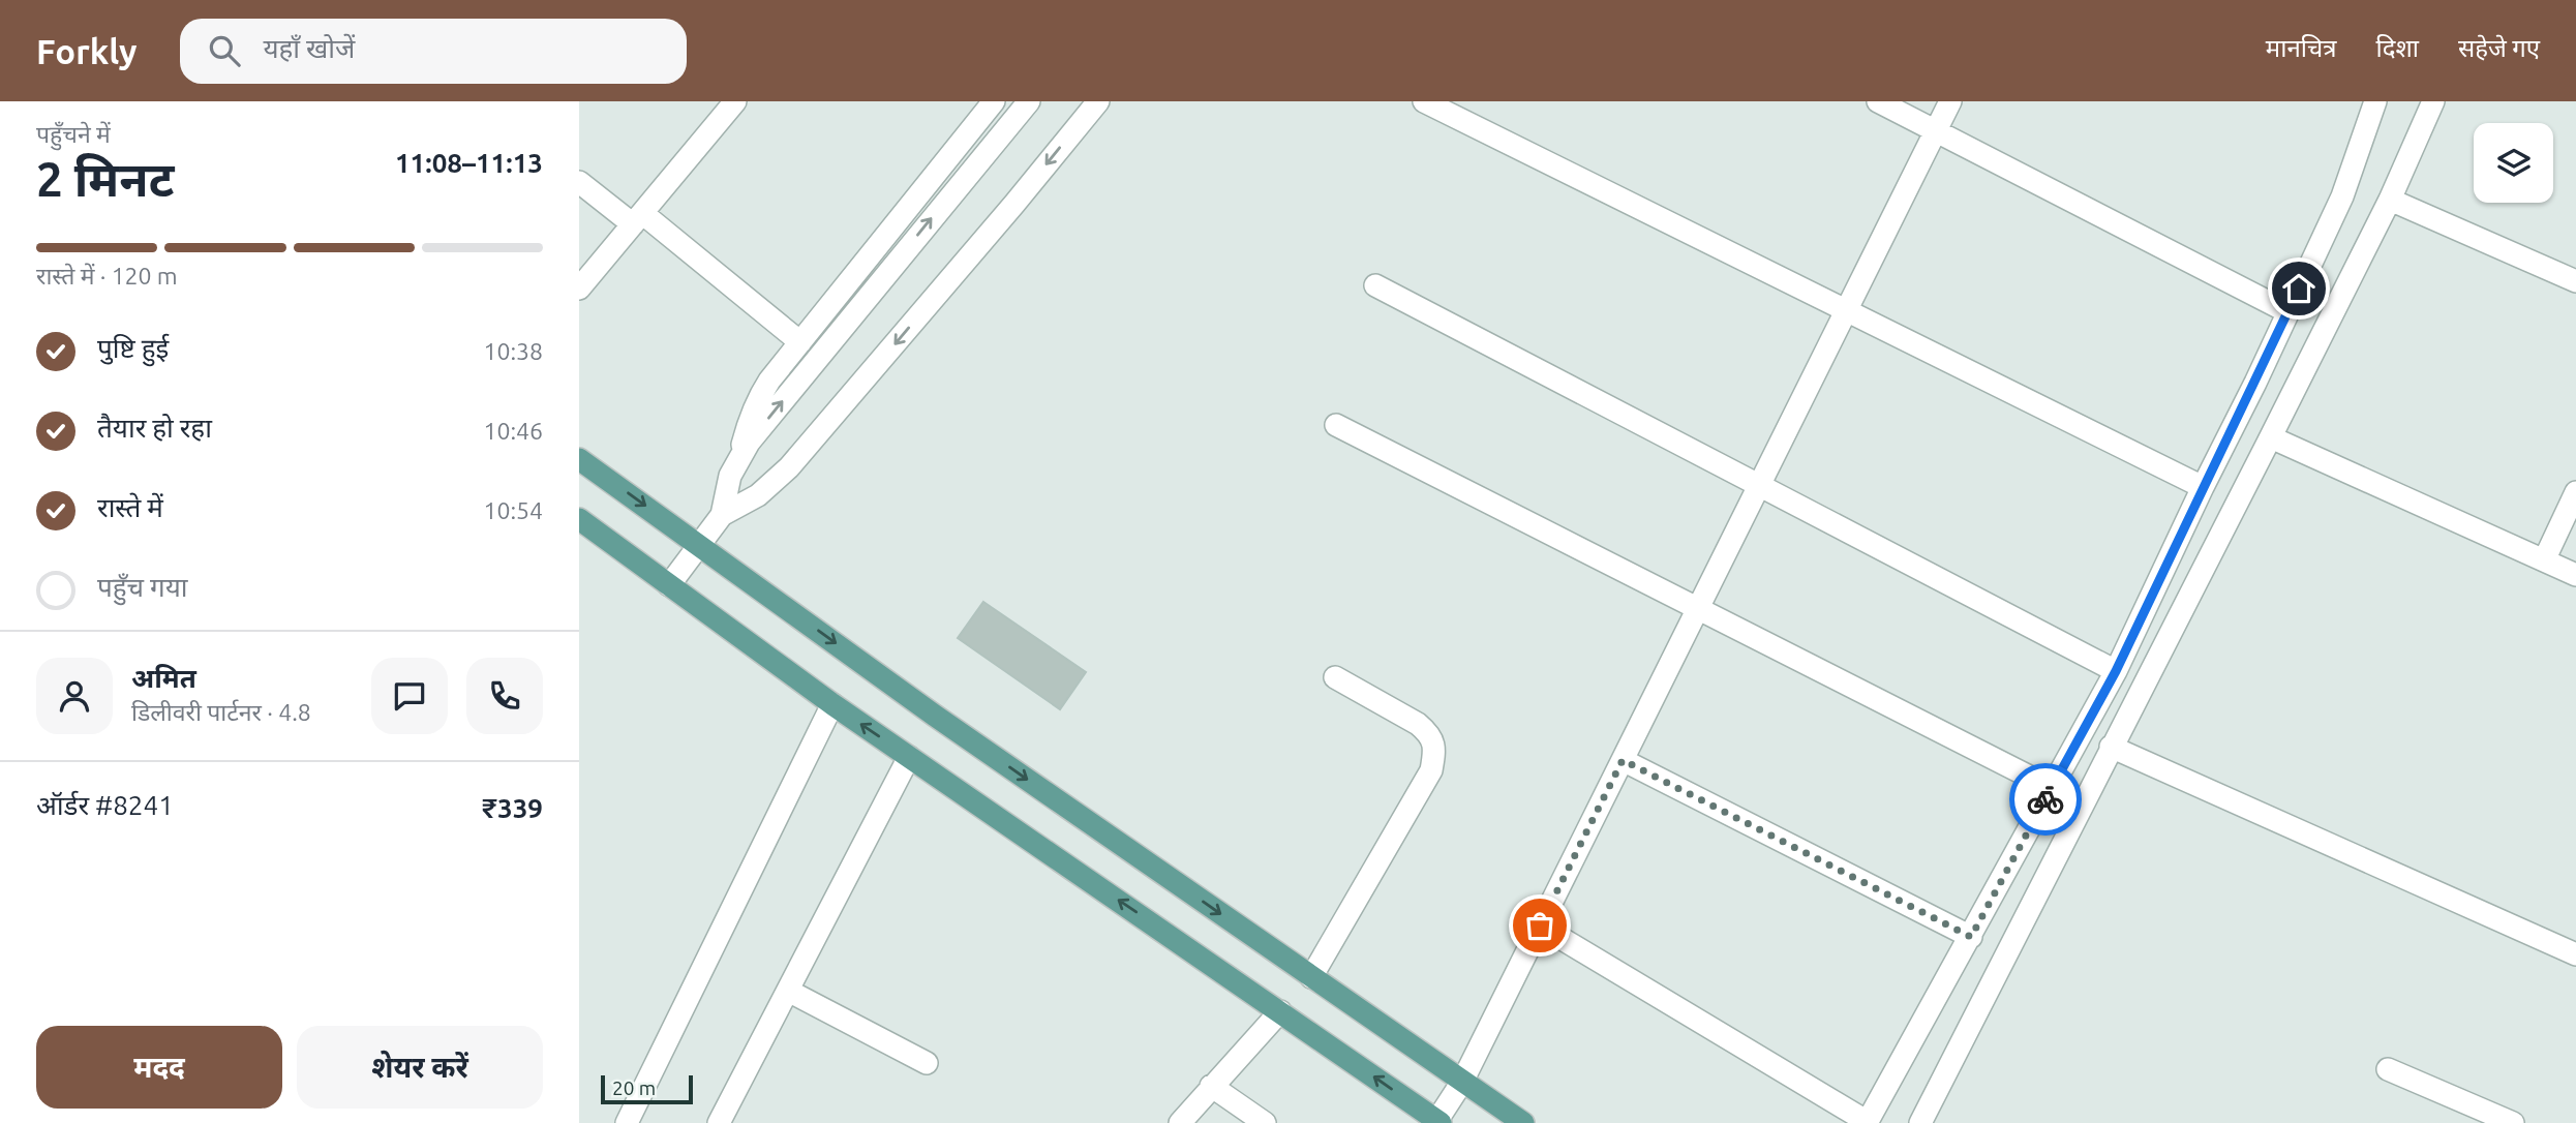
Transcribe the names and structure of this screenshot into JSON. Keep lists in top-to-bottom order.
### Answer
{
  "scale_bar": "20 m",
  "page": {
    "header": "Forkly",
    "search": "यहाँ खोजें",
    "nav": ["मानचित्र", "दिशा", "सहेजे गए"],
    "heading": ["2 मिनट", "पहुँचने में", "11:08–11:13"],
    "panel": [
      "अमित",
      "डिलीवरी पार्टनर · 4.8",
      "ऑर्डर #8241",
      "₹339"
    ],
    "bar": "रास्ते में · 120 m",
    "list": [
      ["पुष्टि हुई", "10:38"],
      ["तैयार हो रहा", "10:46"],
      ["रास्ते में", "10:54"],
      "पहुँच गया"
    ],
    "buttons": ["मदद", "शेयर करें"],
    "scale": "20 m"
  }
}
